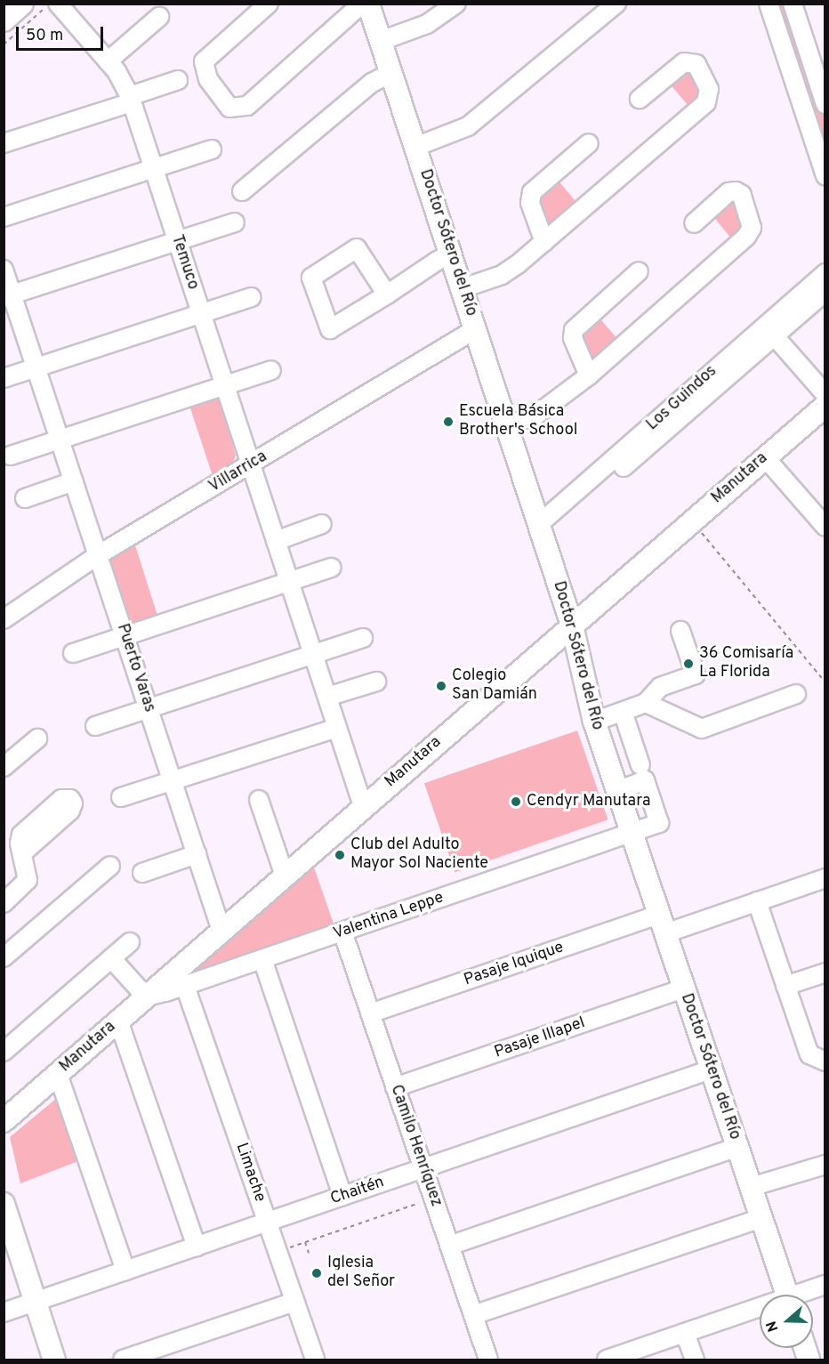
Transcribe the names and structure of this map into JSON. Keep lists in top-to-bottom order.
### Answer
{
  "streets": {
    "main road": ["Doctor Sótero del Río", "Manutara"],
    "street": [
      "Temuco",
      "Los Guindos",
      "Villarrica",
      "Puerto Varas",
      "Valentina Leppe",
      "Pasaje Iquique",
      "Pasaje Illapel",
      "Camilo Henríquez",
      "Limache",
      "Chaitén"
    ]
  },
  "crossings": [
    ["Doctor Sótero del Río", "Los Guindos"],
    ["Doctor Sótero del Río", "Villarrica"],
    ["Doctor Sótero del Río", "Manutara"],
    ["Doctor Sótero del Río", "Valentina Leppe"],
    ["Doctor Sótero del Río", "Pasaje Iquique"],
    ["Doctor Sótero del Río", "Pasaje Illapel"],
    ["Doctor Sótero del Río", "Chaitén"],
    ["Temuco", "Villarrica"],
    ["Temuco", "Manutara"],
    ["Villarrica", "Puerto Varas"],
    ["Manutara", "Puerto Varas"],
    ["Manutara", "Valentina Leppe"],
    ["Valentina Leppe", "Camilo Henríquez"],
    ["Valentina Leppe", "Limache"],
    ["Pasaje Iquique", "Camilo Henríquez"],
    ["Pasaje Illapel", "Camilo Henríquez"],
    ["Camilo Henríquez", "Chaitén"],
    ["Limache", "Chaitén"]
  ],
  "places": [
    "Escuela Básica Brother's School",
    "36 Comisaría La Florida",
    "Colegio San Damián",
    "Cendyr Manutara",
    "Club del Adulto Mayor Sol Naciente",
    "Iglesia del Señor"
  ],
  "scale_bar": "50 m",
  "north": "left"
}
